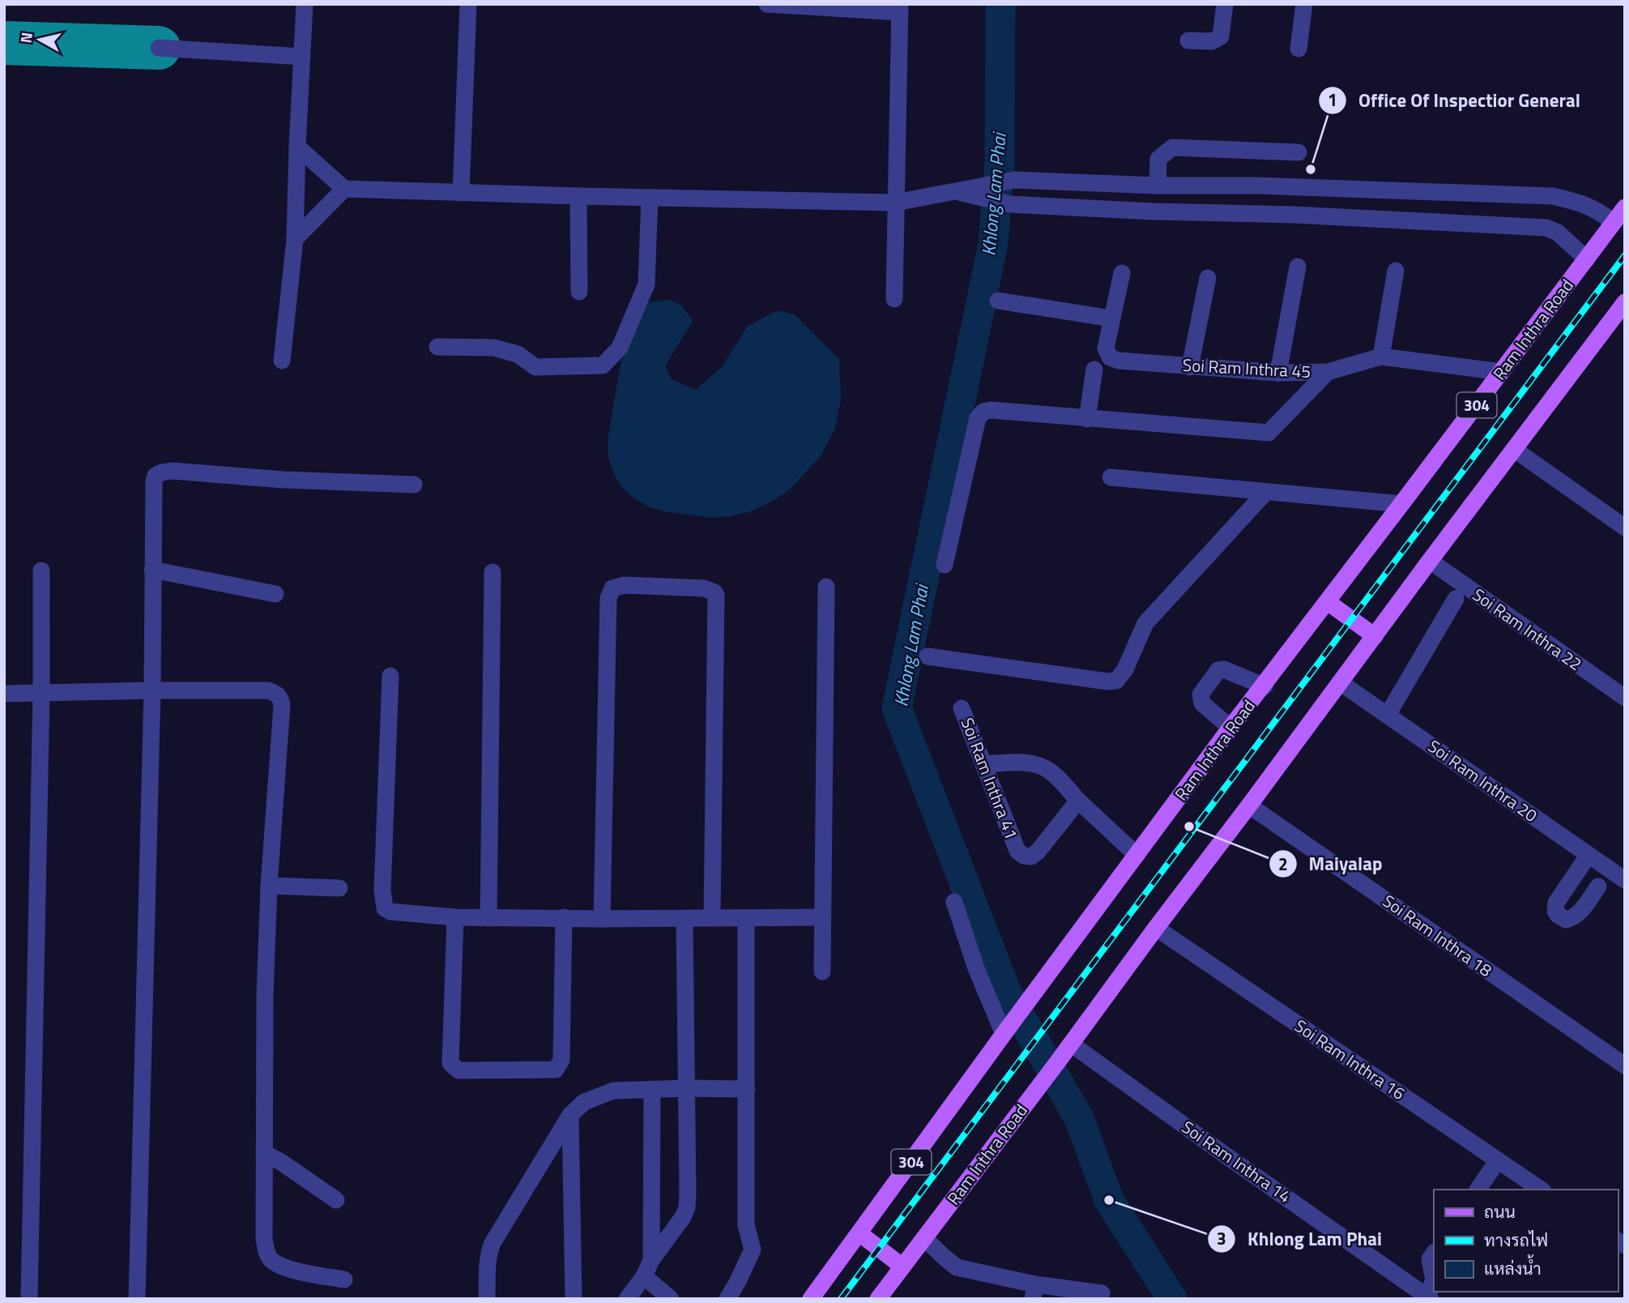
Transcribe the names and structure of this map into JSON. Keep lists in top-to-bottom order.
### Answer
{
  "streets": {
    "main road": ["Ram Inthra Road", "304"],
    "street": [
      "Soi Ram Inthra 45",
      "Soi Ram Inthra 22",
      "Soi Ram Inthra 41",
      "Soi Ram Inthra 20",
      "Soi Ram Inthra 18",
      "Soi Ram Inthra 16",
      "Soi Ram Inthra 14"
    ]
  },
  "crossings": [
    ["Ram Inthra Road", "Soi Ram Inthra 45"],
    ["Ram Inthra Road", "Soi Ram Inthra 22"],
    ["Ram Inthra Road", "Soi Ram Inthra 20"],
    ["Ram Inthra Road", "Soi Ram Inthra 18"],
    ["Ram Inthra Road", "Soi Ram Inthra 16"],
    ["Ram Inthra Road", "Soi Ram Inthra 14"]
  ],
  "water": ["Khlong Lam Phai"],
  "places": ["Office Of Inspectior General", "Maiyalap", "Khlong Lam Phai"],
  "legend": ["ถนน", "ทางรถไฟ", "แหล่งน้ำ"],
  "north": "left"
}
